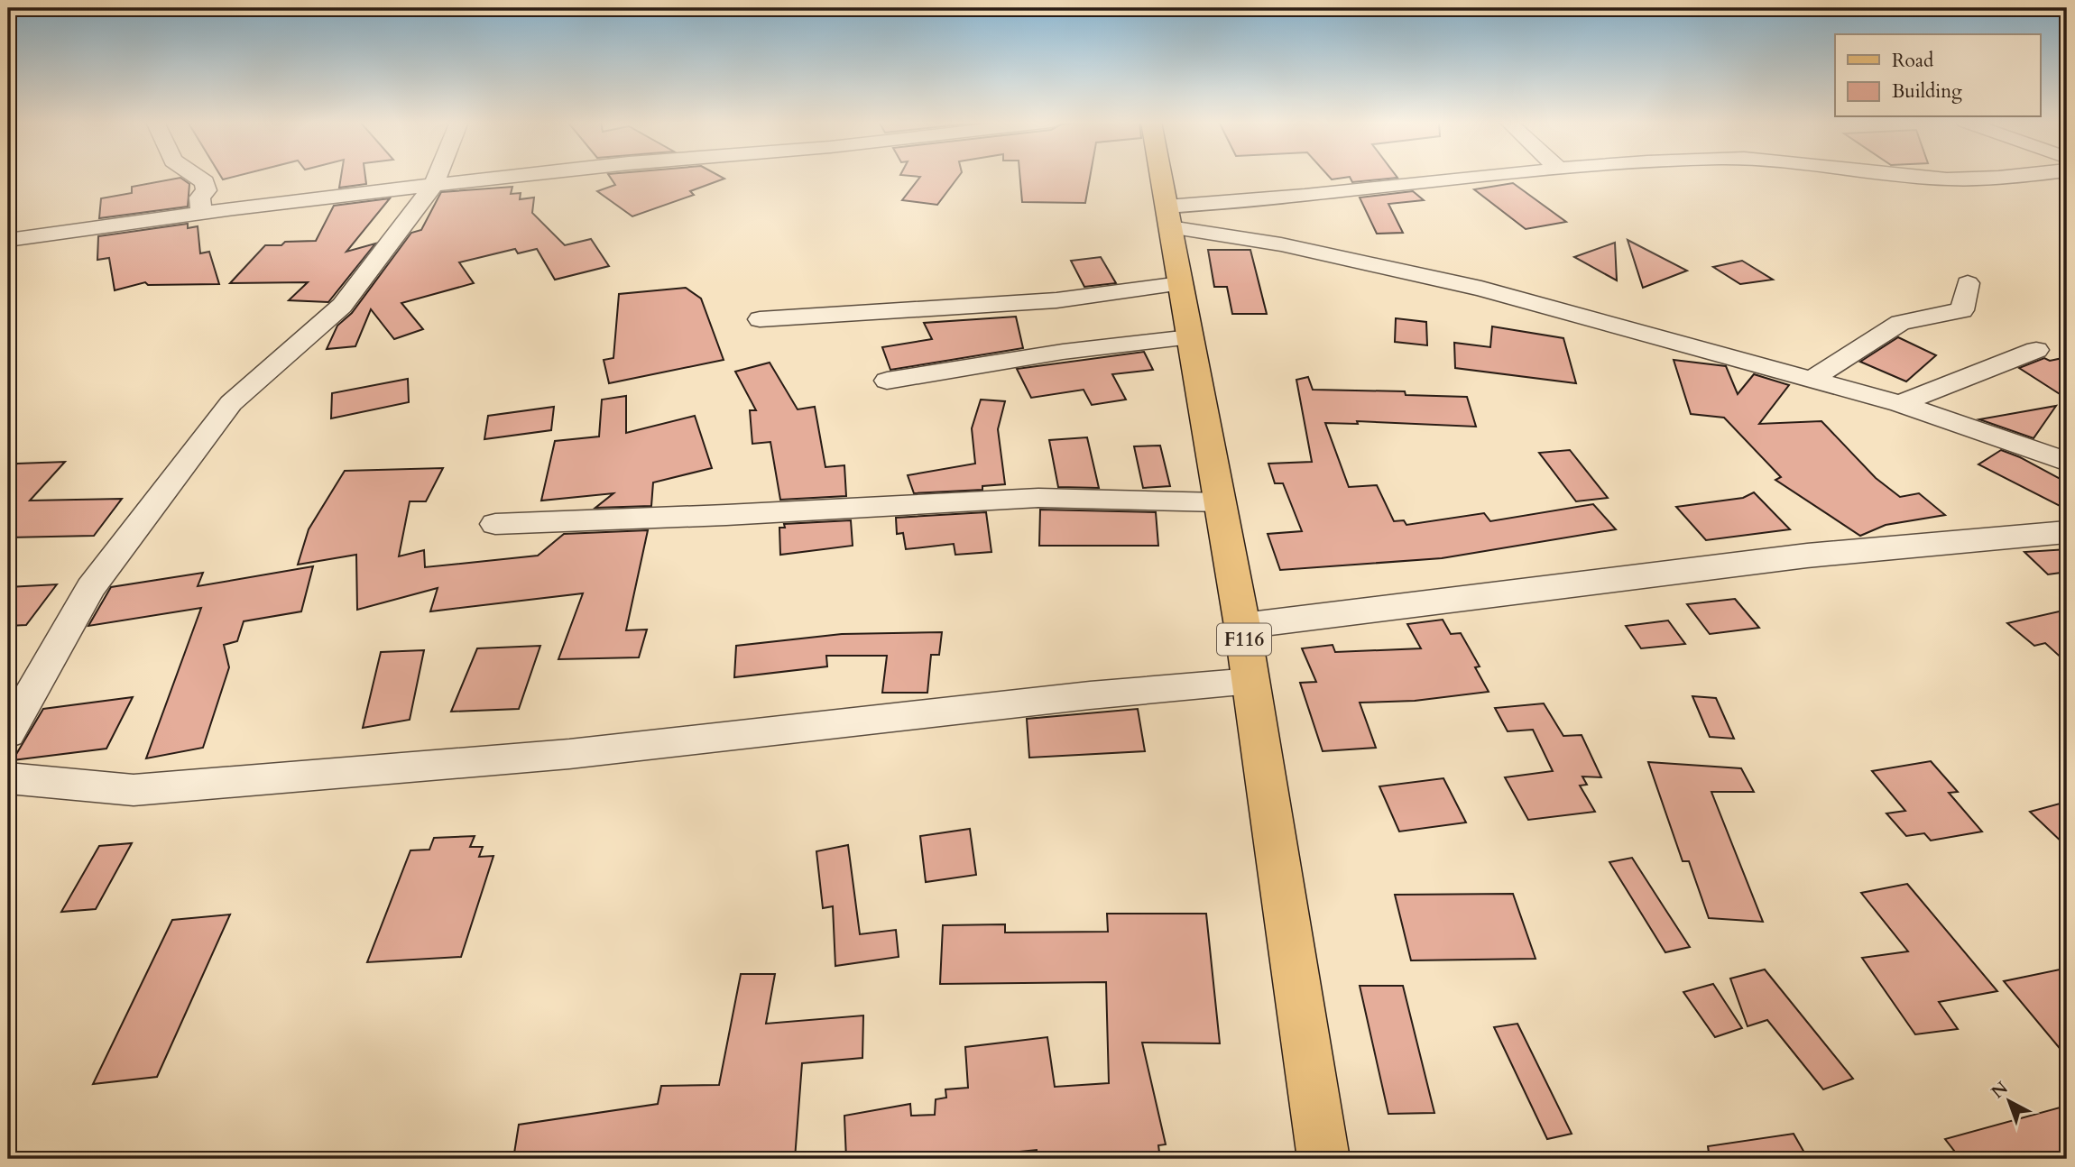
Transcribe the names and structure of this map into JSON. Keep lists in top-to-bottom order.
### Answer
{
  "streets": {
    "main road": ["F116"]
  },
  "legend": ["Road", "Building"],
  "north": "top left"
}
